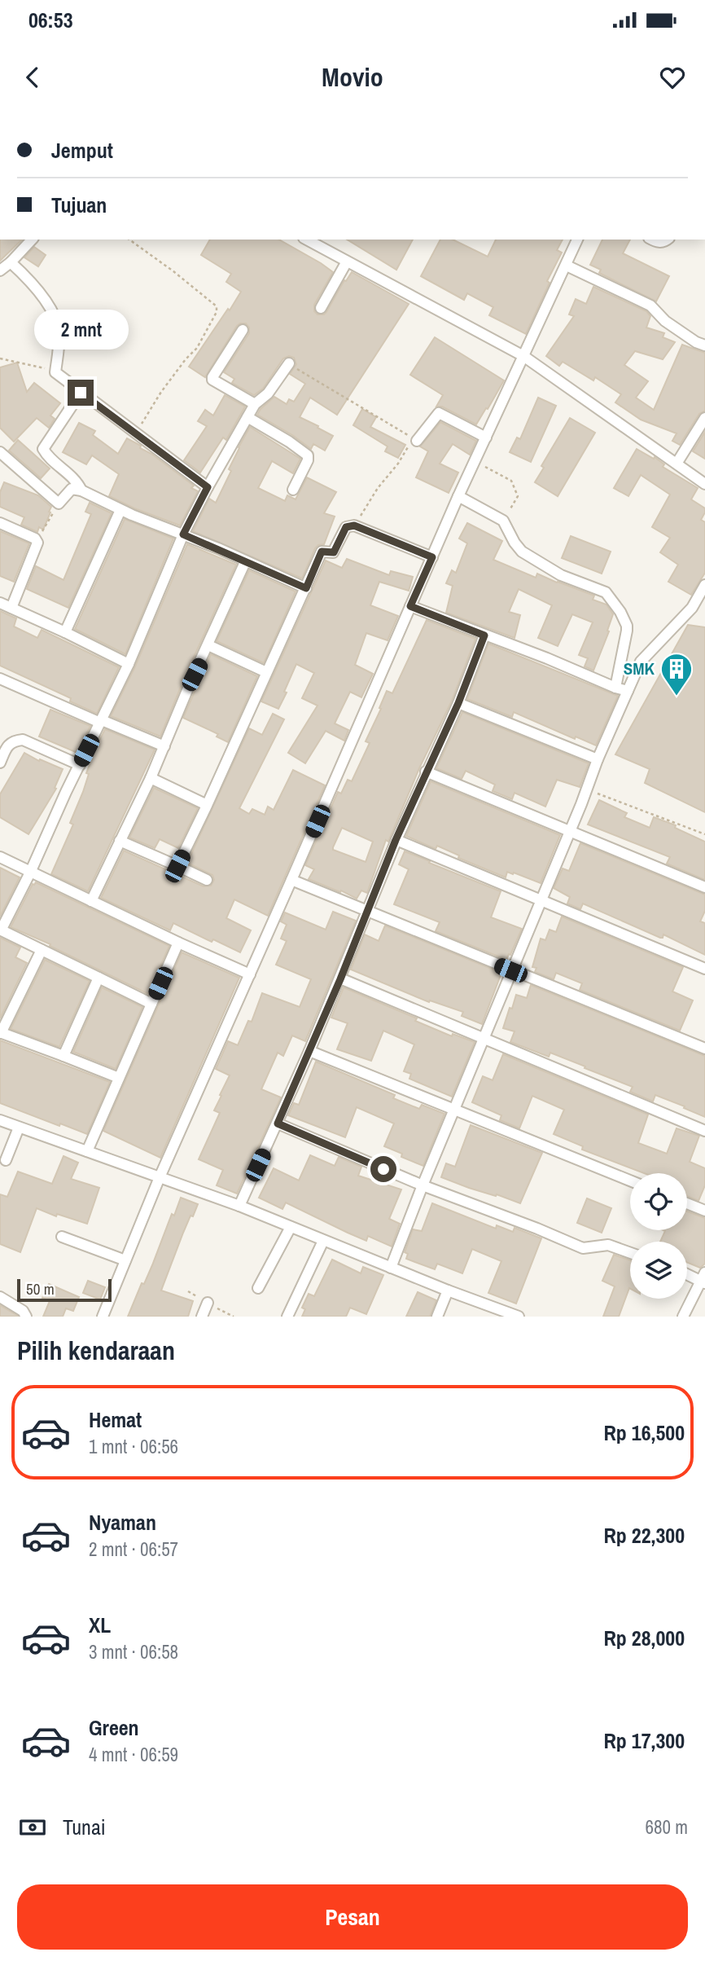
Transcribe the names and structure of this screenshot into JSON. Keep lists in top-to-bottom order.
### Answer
{
  "places": {
    "building": ["SMK"]
  },
  "scale_bar": "50 m",
  "page": {
    "status": "06:53",
    "header": "Movio",
    "banner": ["Jemput", "Tujuan"],
    "bubble": "2 mnt",
    "scale": "50 m",
    "heading": "Pilih kendaraan",
    "list": [
      {
        "name": "Hemat",
        "note": "1 mnt · 06:56",
        "value": "Rp 16,500"
      },
      {
        "name": "Nyaman",
        "note": "2 mnt · 06:57",
        "value": "Rp 22,300"
      },
      {
        "name": "XL",
        "note": "3 mnt · 06:58",
        "value": "Rp 28,000"
      },
      {
        "name": "Green",
        "note": "4 mnt · 06:59",
        "value": "Rp 17,300"
      }
    ],
    "pay": ["Tunai", "680 m"],
    "buttons": "Pesan"
  }
}
